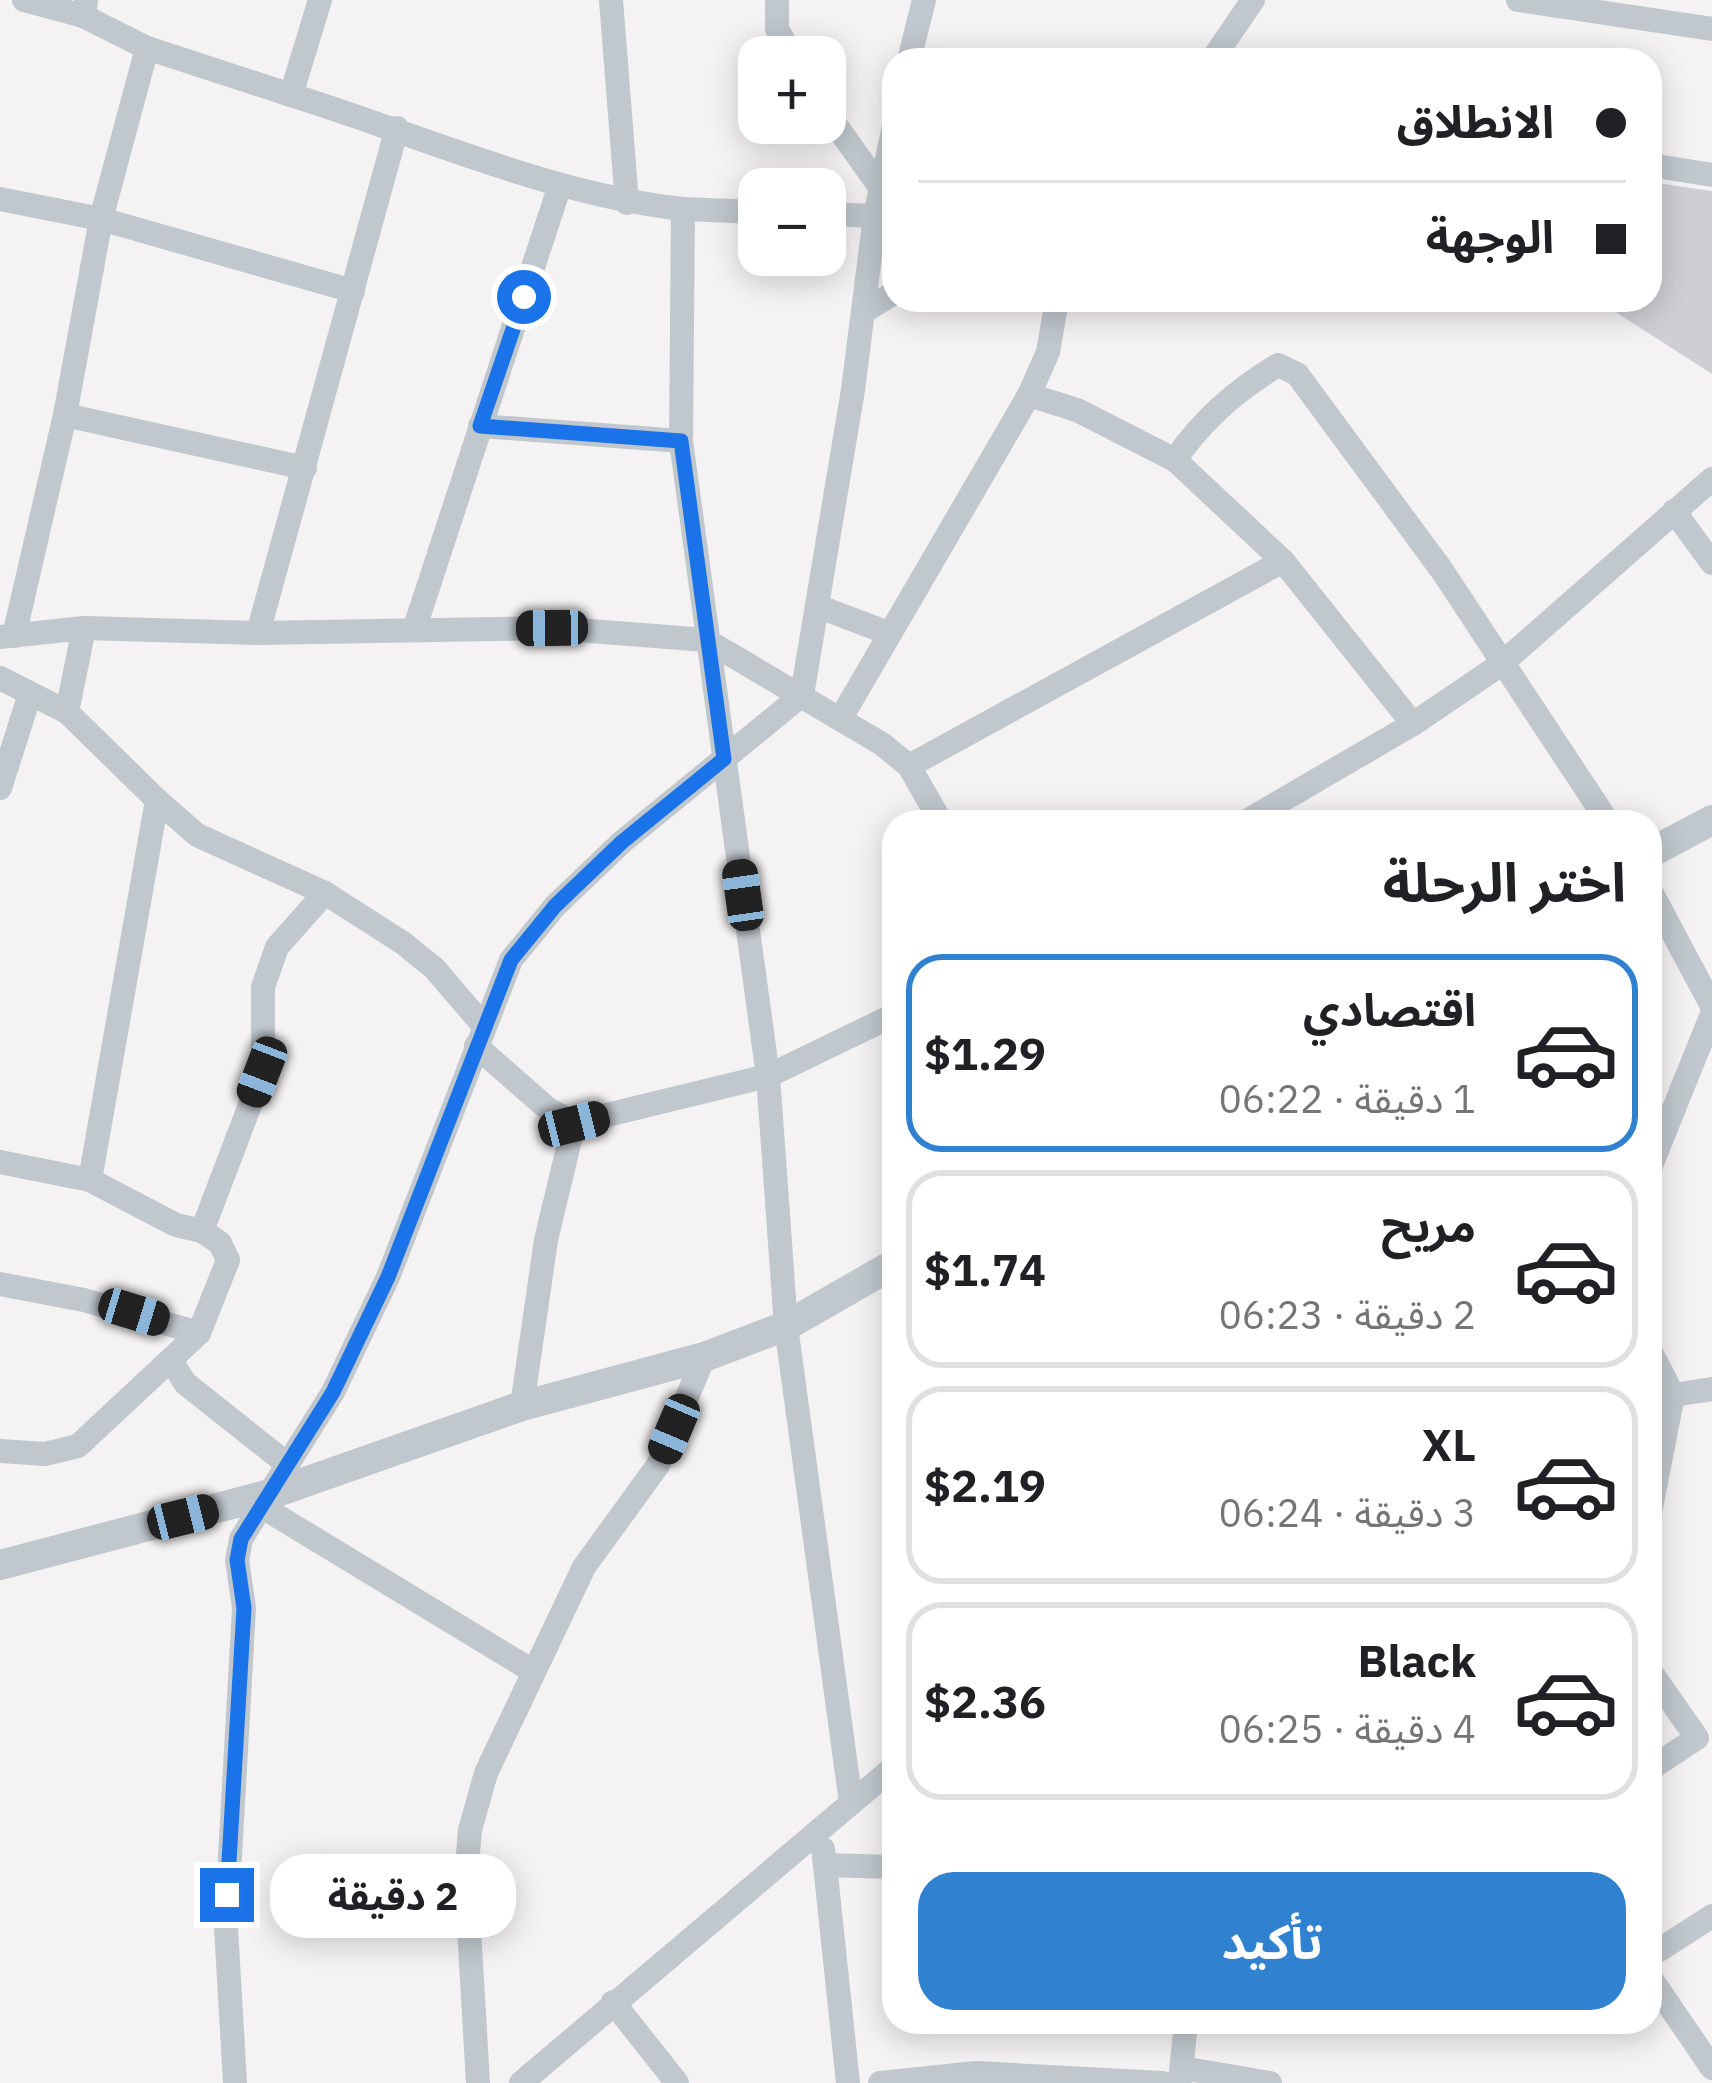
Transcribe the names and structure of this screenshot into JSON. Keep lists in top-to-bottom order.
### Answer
{
  "page": {
    "map_buttons": ["+", "−"],
    "banner": ["الانطلاق", "الوجهة"],
    "heading": "اختر الرحلة",
    "list": [
      {
        "name": "اقتصادي",
        "note": "1 دقيقة · 06:22",
        "value": "$1.29"
      },
      {
        "name": "مريح",
        "note": "2 دقيقة · 06:23",
        "value": "$1.74"
      },
      {
        "name": "XL",
        "note": "3 دقيقة · 06:24",
        "value": "$2.19"
      },
      {
        "name": "Black",
        "note": "4 دقيقة · 06:25",
        "value": "$2.36"
      }
    ],
    "buttons": "تأكيد",
    "bubble": "2 دقيقة"
  }
}
